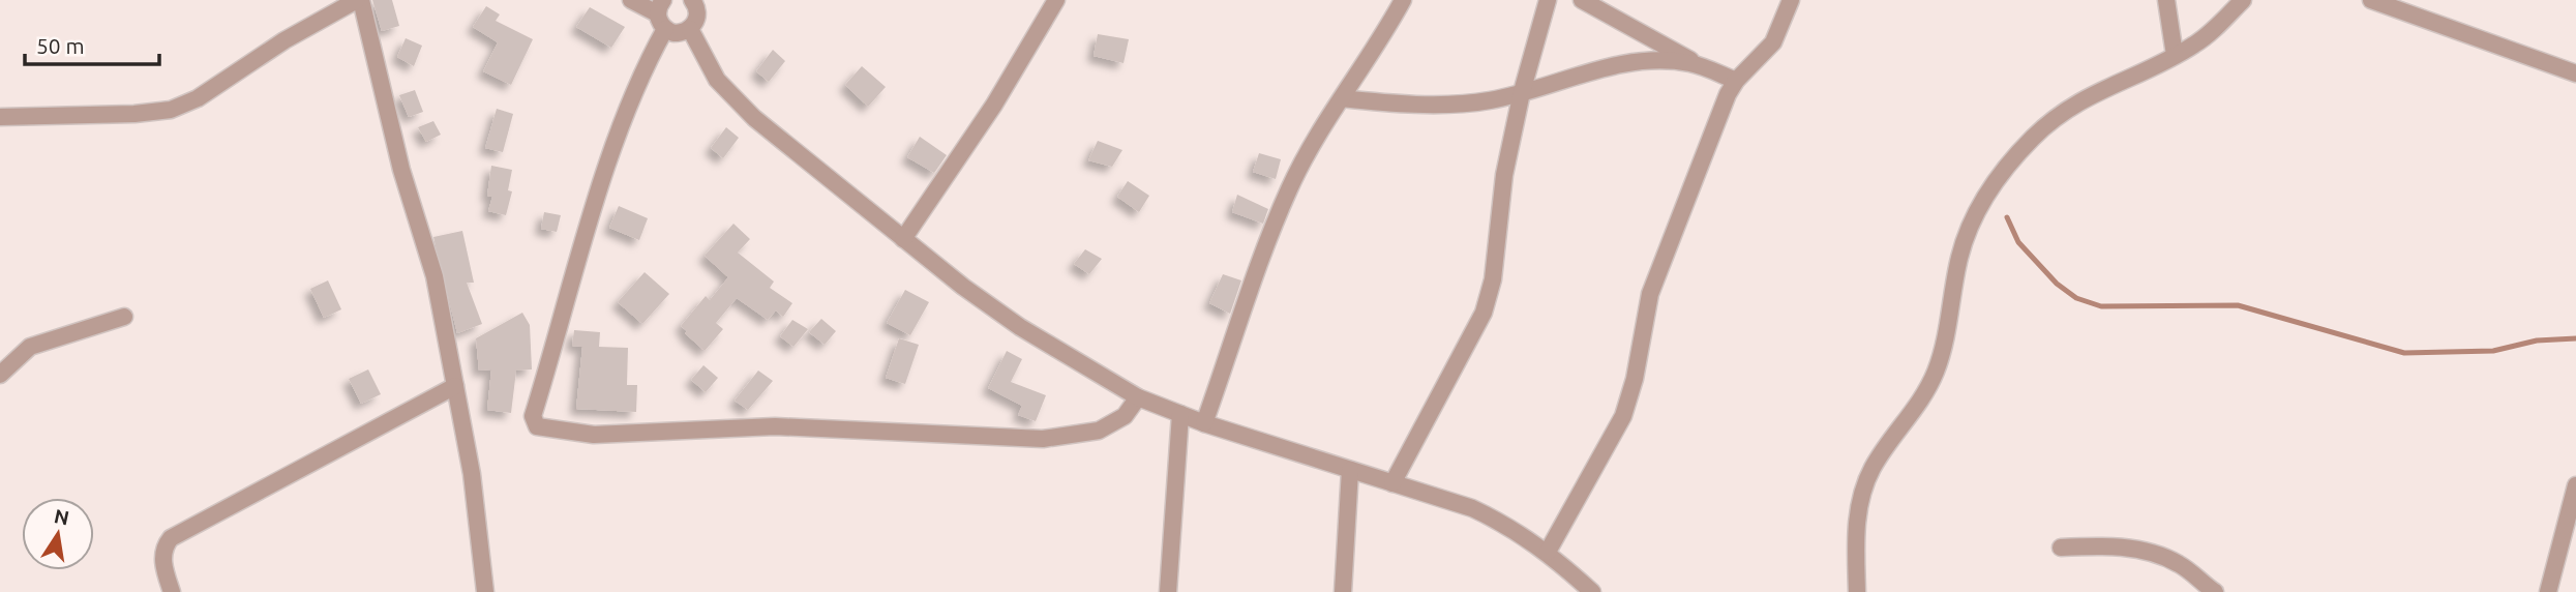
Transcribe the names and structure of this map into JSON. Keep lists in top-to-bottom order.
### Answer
{
  "scale_bar": "50 m",
  "north": "top"
}
